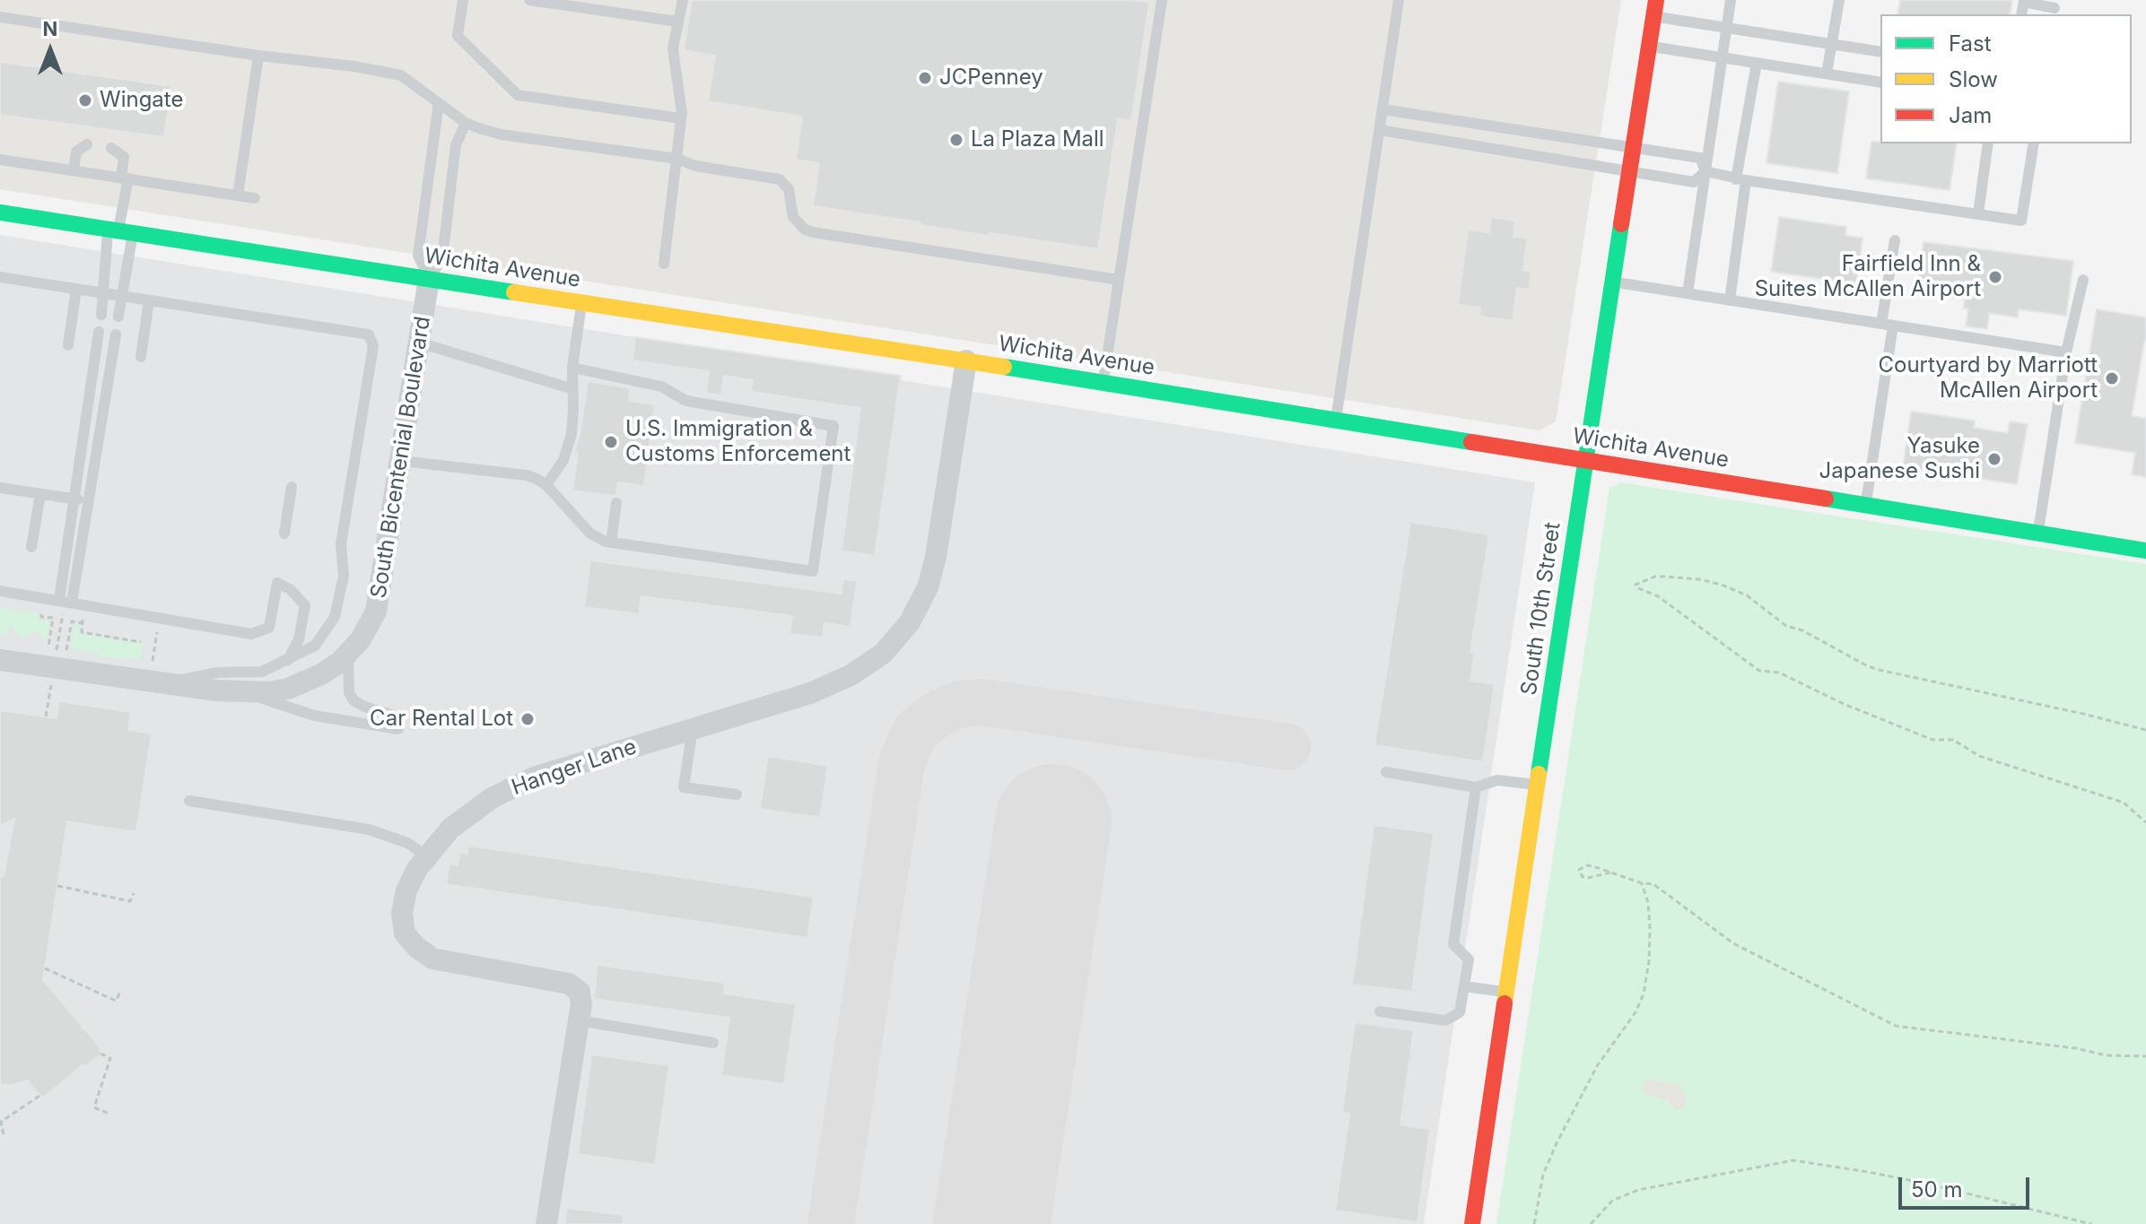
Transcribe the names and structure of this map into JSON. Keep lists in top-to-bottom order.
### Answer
{
  "streets": {
    "main road": ["Wichita Avenue", "South 10th Street"],
    "street": ["South Bicentenial Boulevard", "Hanger Lane"]
  },
  "crossings": [
    ["Wichita Avenue", "South Bicentenial Boulevard"],
    ["Wichita Avenue", "South 10th Street"],
    ["Wichita Avenue", "Hanger Lane"]
  ],
  "places": [
    "JCPenney",
    "Wingate",
    "La Plaza Mall",
    "Fairfield Inn & Suites McAllen Airport",
    "Courtyard by Marriott McAllen Airport",
    "U.S. Immigration & Customs Enforcement",
    "Yasuke Japanese Sushi",
    "Car Rental Lot"
  ],
  "legend": ["Fast", "Slow", "Jam"],
  "scale_bar": "50 m",
  "north": "top"
}
